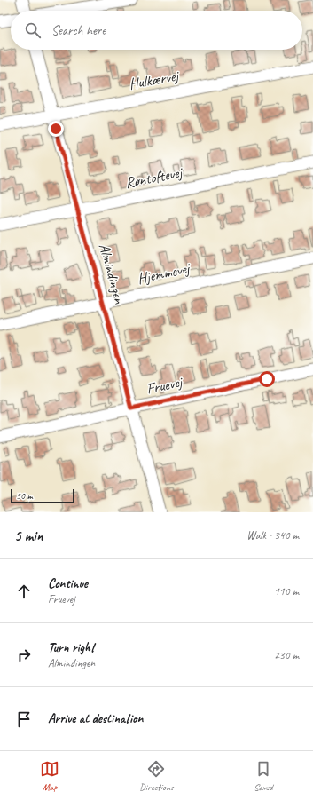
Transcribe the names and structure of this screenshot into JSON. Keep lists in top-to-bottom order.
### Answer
{
  "streets": {
    "street": [
      "Hulkærvej",
      "Røntoftevej",
      "Almindingen",
      "Hjemmevej",
      "Fruevej"
    ]
  },
  "crossings": [
    ["Hulkærvej", "Almindingen"],
    ["Røntoftevej", "Almindingen"],
    ["Almindingen", "Hjemmevej"],
    ["Almindingen", "Fruevej"]
  ],
  "scale_bar": "50 m",
  "page": {
    "search": "Search here",
    "scale": "50 m",
    "heading": ["5 min", "Walk · 340 m"],
    "list": [
      ["Continue", "Fruevej", "110 m"],
      ["Turn right", "Almindingen", "230 m"],
      "Arrive at destination"
    ],
    "nav": ["Map", "Directions", "Saved"]
  }
}
